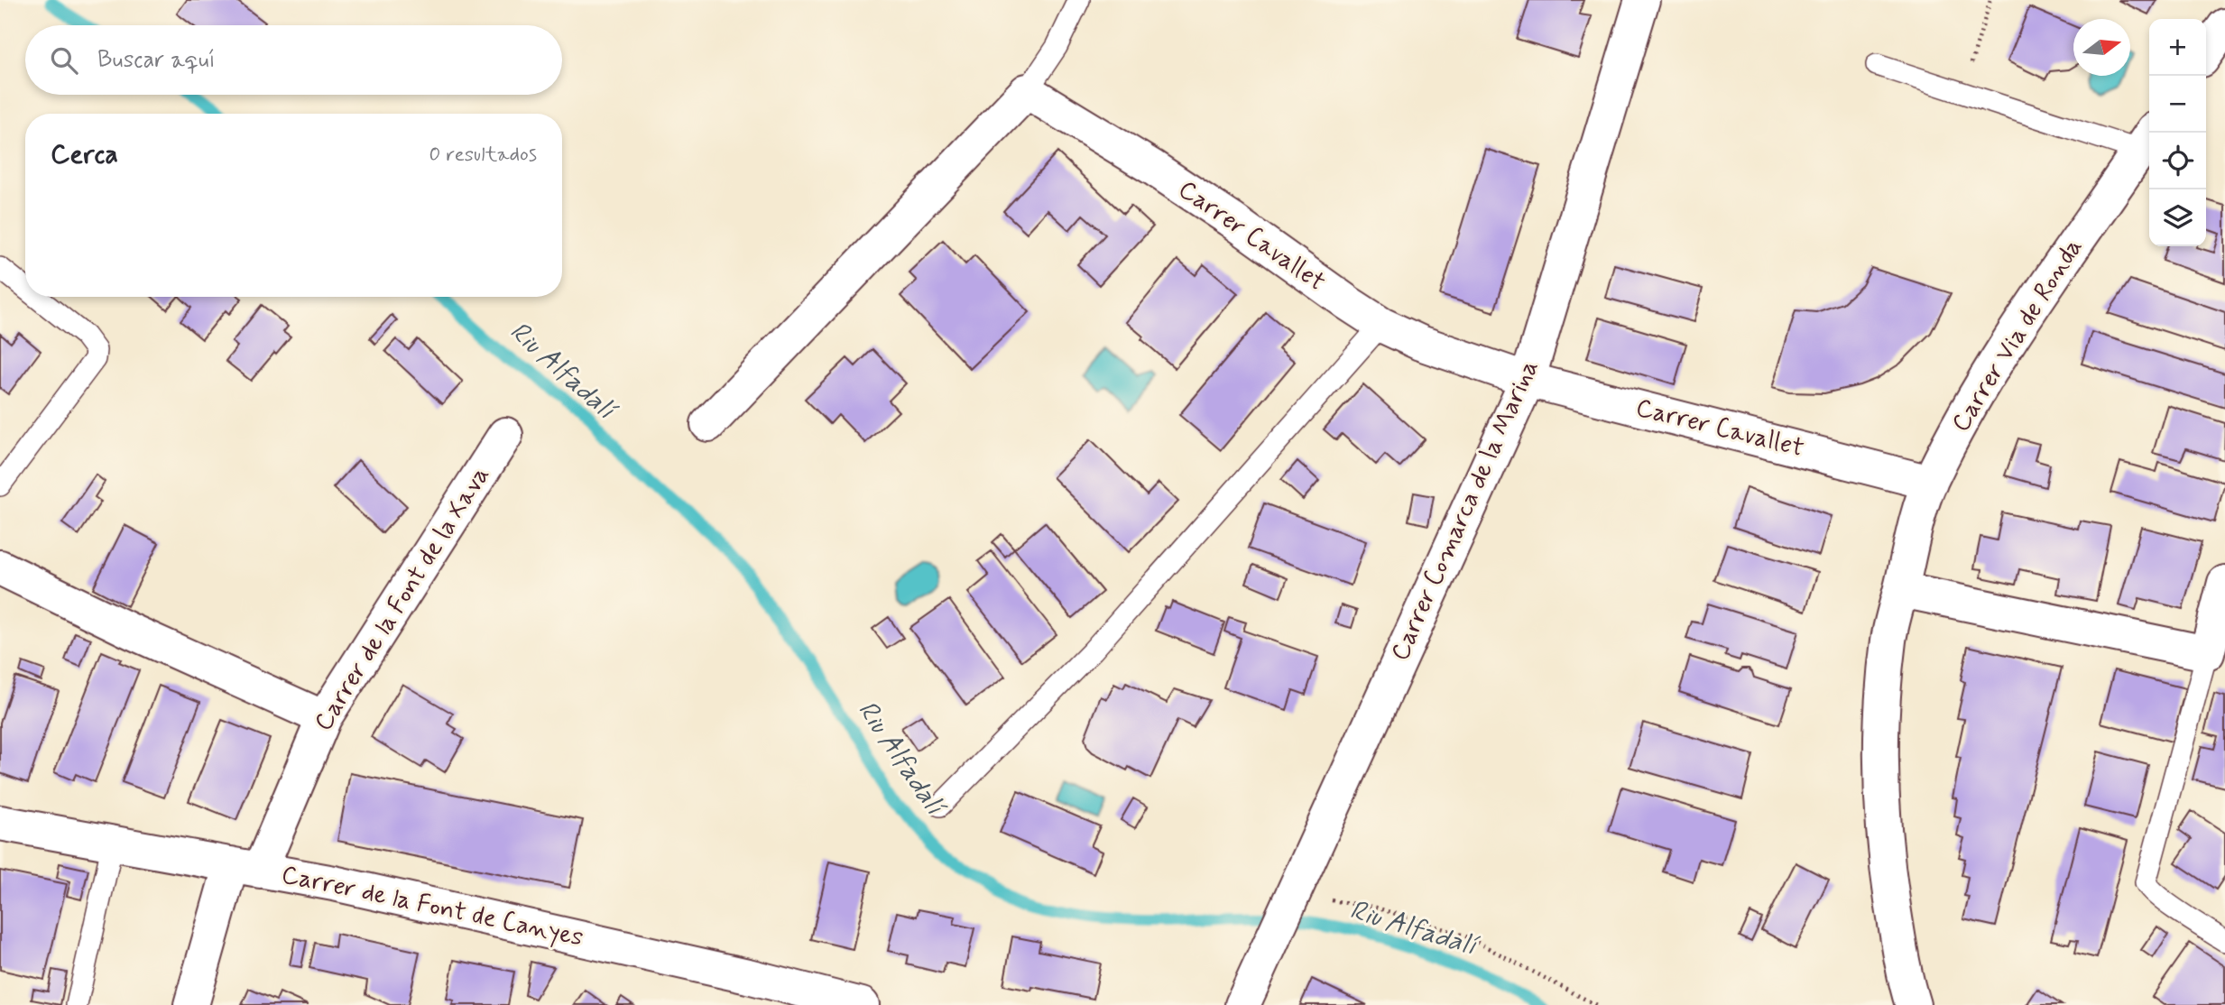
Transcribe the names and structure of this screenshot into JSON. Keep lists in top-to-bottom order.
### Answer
{
  "streets": {
    "street": [
      "Carrer Cavallet",
      "Carrer Via de Ronda",
      "Carrer Comarca de la Marina",
      "Carrer de la Font de la Xava",
      "Carrer de la Font de Canyes"
    ]
  },
  "crossings": [
    ["Carrer Cavallet", "Carrer Via de Ronda"],
    ["Carrer Cavallet", "Carrer Comarca de la Marina"],
    ["Carrer de la Font de la Xava", "Carrer de la Font de Canyes"]
  ],
  "water": ["Riu Alfadalí"],
  "north": "right",
  "page": {
    "map_buttons": ["+", "−"],
    "search": "Buscar aquí",
    "heading": ["Cerca", "0 resultados"]
  }
}
